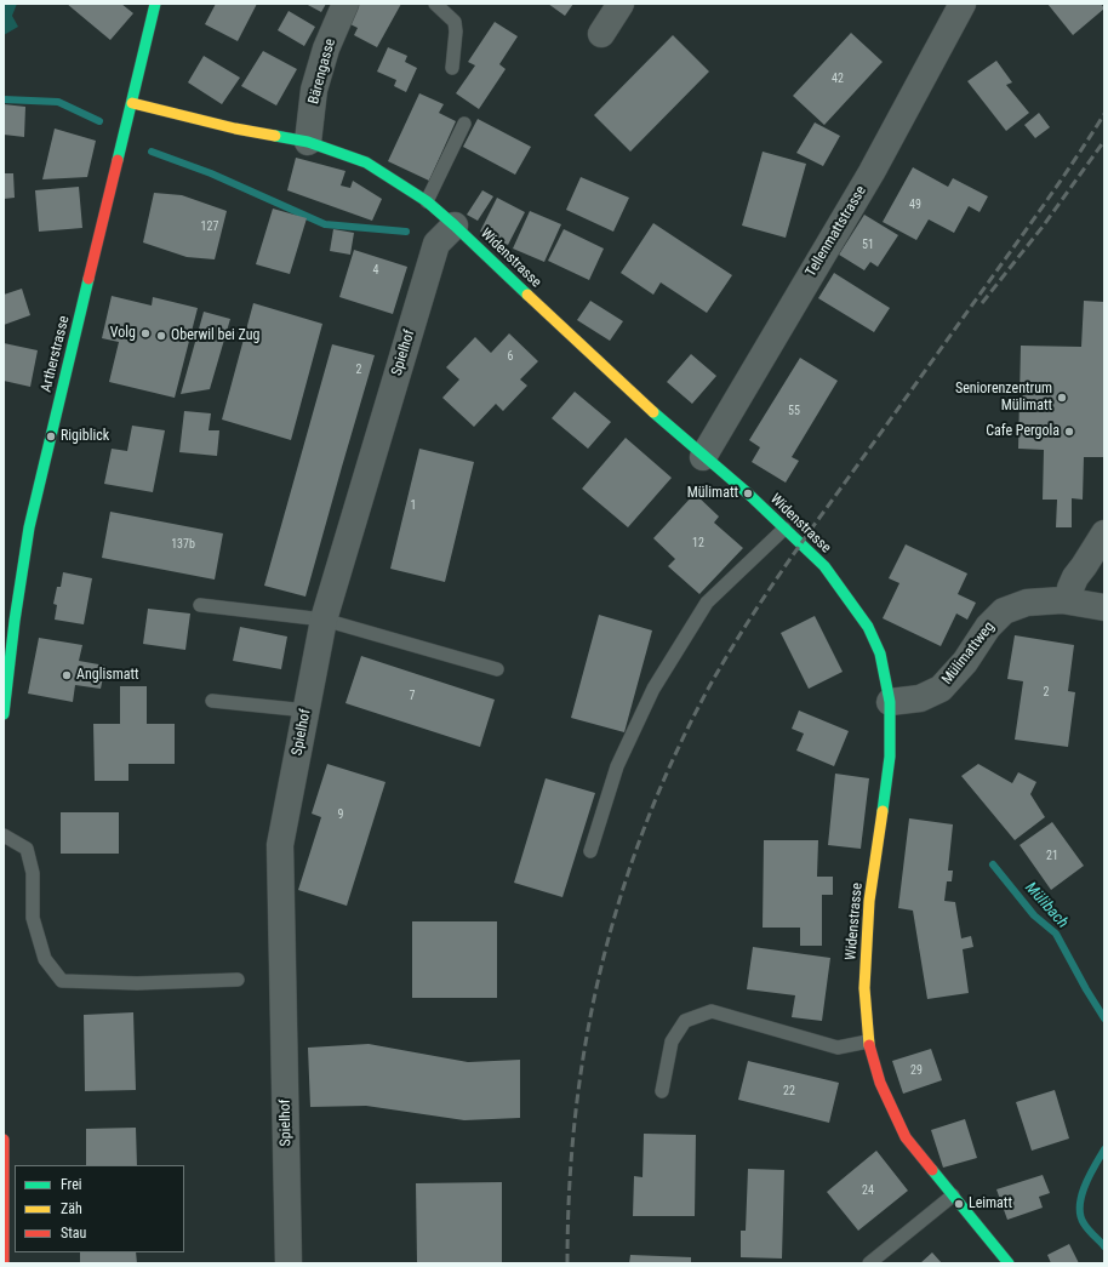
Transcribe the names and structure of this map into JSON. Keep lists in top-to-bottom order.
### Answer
{
  "streets": {
    "street": [
      "Bärengasse",
      "Tellenmattstrasse",
      "Widenstrasse",
      "Spielhof",
      "Artherstrasse",
      "Mülimattweg"
    ]
  },
  "crossings": [
    ["Bärengasse", "Widenstrasse"],
    ["Tellenmattstrasse", "Widenstrasse"],
    ["Widenstrasse", "Spielhof"],
    ["Widenstrasse", "Artherstrasse"],
    ["Widenstrasse", "Mülimattweg"]
  ],
  "water": ["Mülibach"],
  "places": [
    "Volg",
    "Oberwil bei Zug",
    "Seniorenzentrum Mülimatt",
    "Cafe Pergola",
    "Rigiblick",
    "Mülimatt",
    "Anglismatt",
    "Leimatt"
  ],
  "house_numbers": [
    "42",
    "49",
    "127",
    "51",
    "4",
    "6",
    "2",
    "55",
    "1",
    "12",
    "137b",
    "2",
    "7",
    "9",
    "21",
    "29",
    "22",
    "24"
  ],
  "legend": ["Frei", "Zäh", "Stau"]
}
